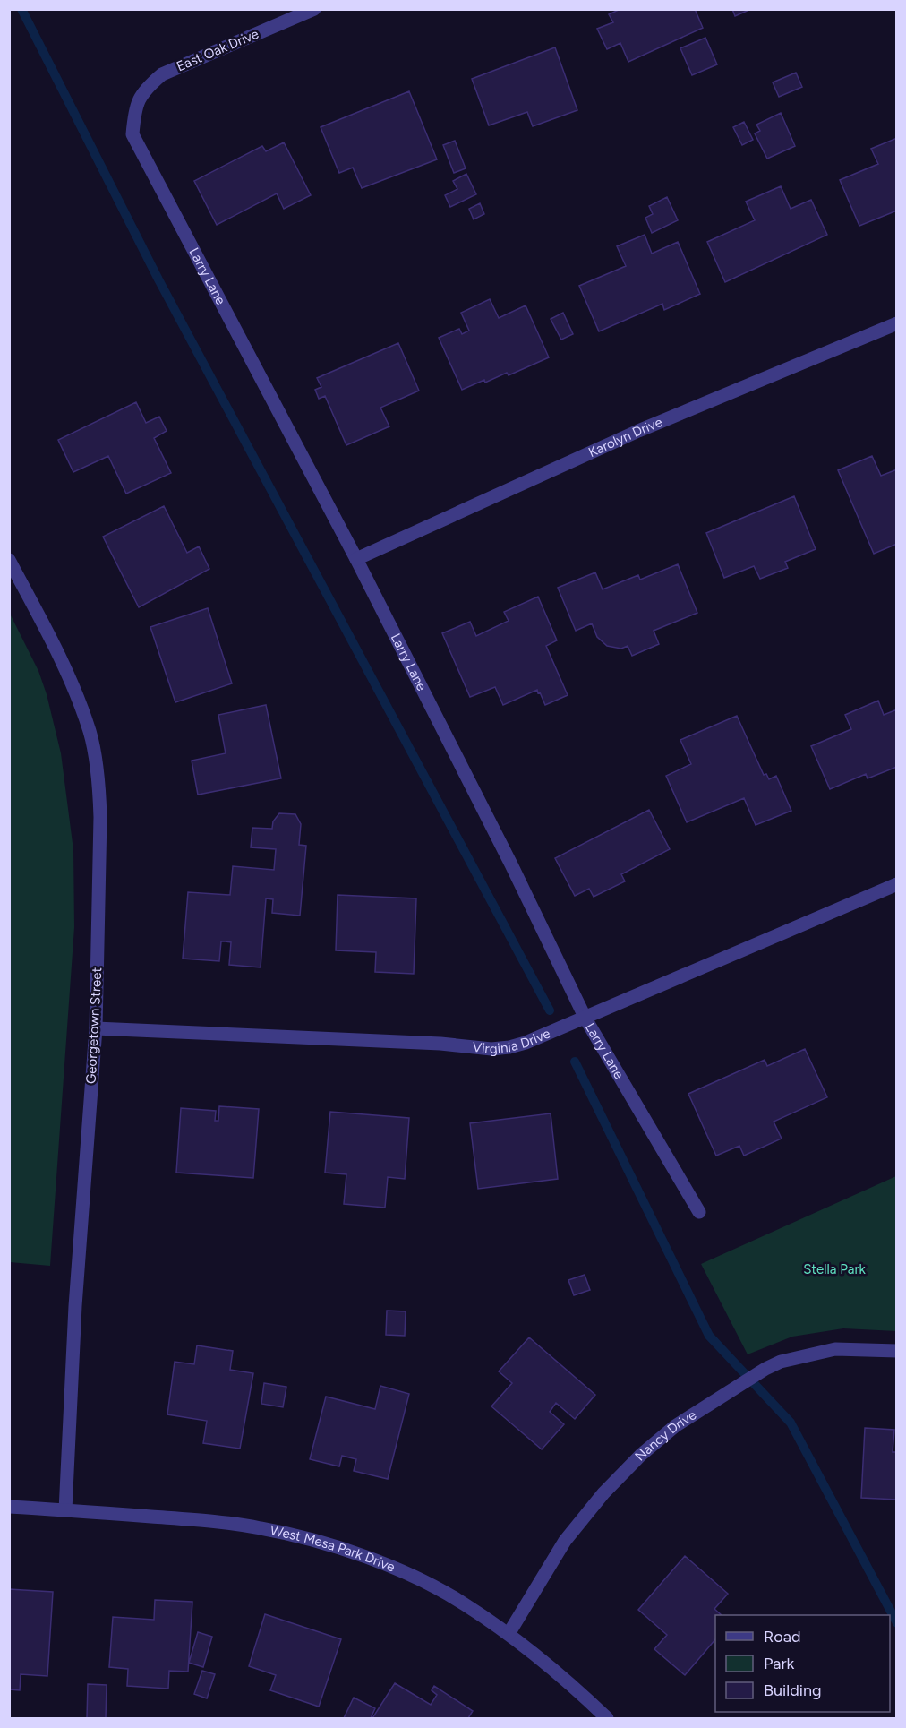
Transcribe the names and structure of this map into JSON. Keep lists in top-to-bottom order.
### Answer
{
  "streets": {
    "street": [
      "East Oak Drive",
      "Larry Lane",
      "Karolyn Drive",
      "Georgetown Street",
      "Virginia Drive",
      "Nancy Drive",
      "West Mesa Park Drive"
    ]
  },
  "crossings": [
    ["East Oak Drive", "Larry Lane"],
    ["Larry Lane", "Karolyn Drive"],
    ["Larry Lane", "Virginia Drive"],
    ["Georgetown Street", "Virginia Drive"],
    ["Georgetown Street", "West Mesa Park Drive"],
    ["Nancy Drive", "West Mesa Park Drive"]
  ],
  "parks": ["Stella Park"],
  "legend": ["Road", "Park", "Building"]
}
